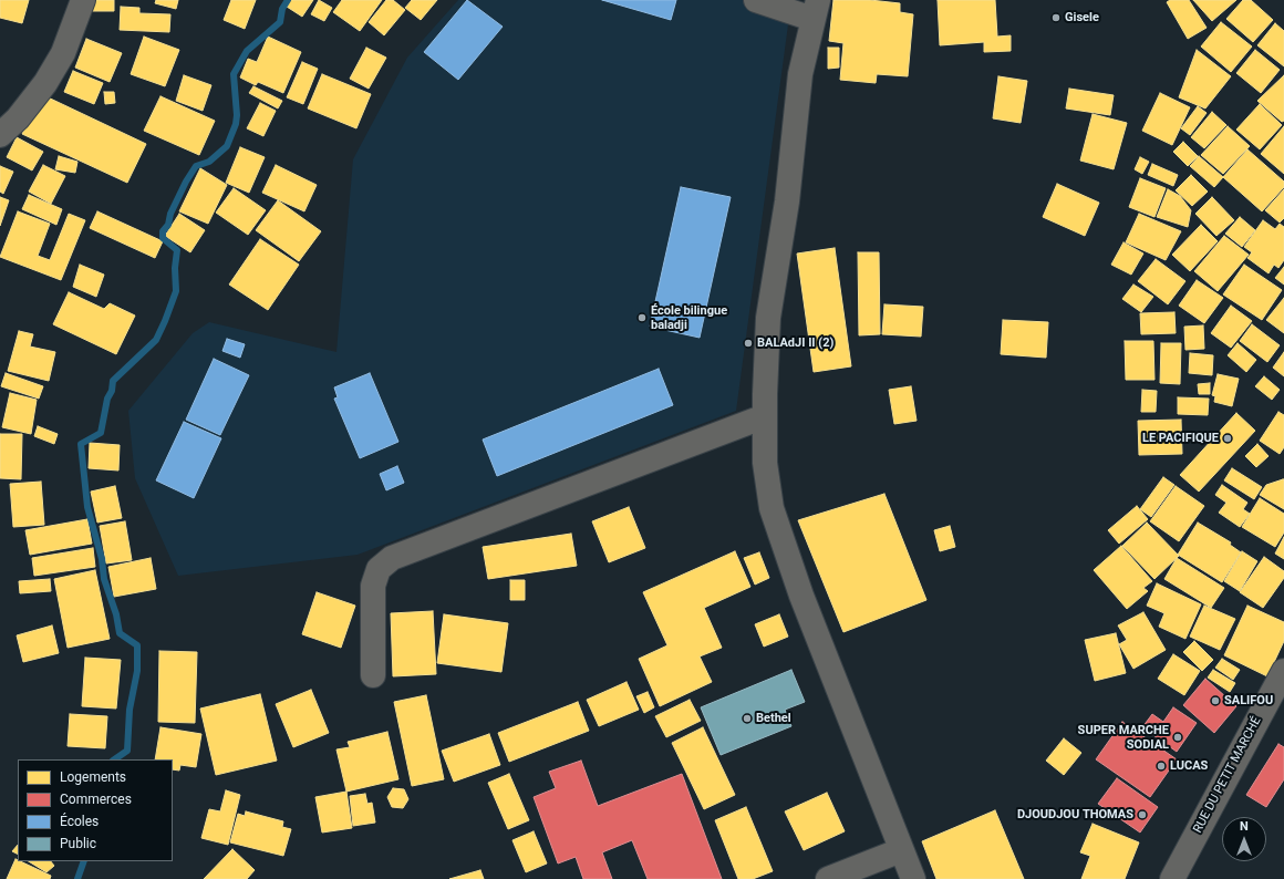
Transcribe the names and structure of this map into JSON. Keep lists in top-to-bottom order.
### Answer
{
  "streets": {
    "street": ["RUE DU PETIT MARCHÉ"]
  },
  "places": [
    "Gisele",
    "École bilingue baladji",
    "BALAdJI II (2)",
    "LE PACIFIQUE",
    "SALIFOU",
    "Bethel",
    "SUPER MARCHE SODIAL",
    "LUCAS",
    "DJOUDJOU THOMAS"
  ],
  "legend": [
    "Logements",
    "Commerces",
    "Écoles",
    "Public"
  ],
  "north": "top"
}
